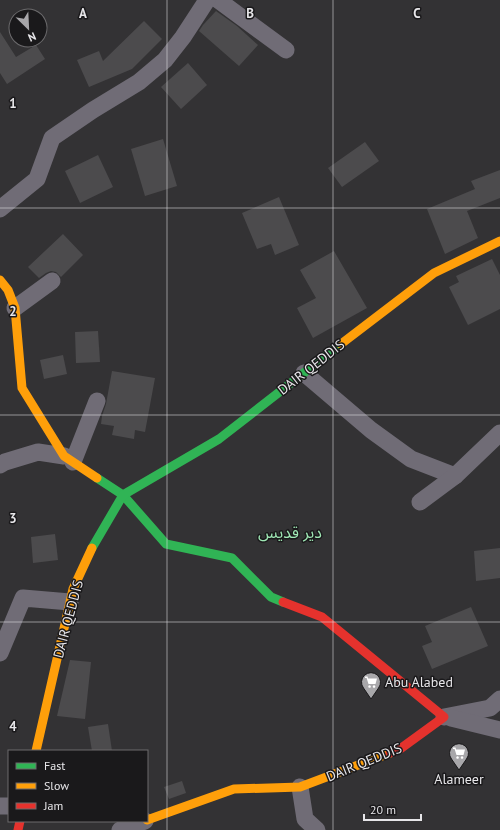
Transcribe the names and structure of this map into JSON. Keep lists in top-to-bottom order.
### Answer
{
  "streets": {
    "street": ["DAIR QEDDIS"]
  },
  "districts": ["دير قديس"],
  "places": {
    "supermarket": ["Abu Alabed", "Alameer"]
  },
  "legend": ["Fast", "Slow", "Jam"],
  "scale_bar": "20 m",
  "north": "bottom right",
  "grid": {
    "columns": ["A", "B", "C"],
    "rows": [
      "1",
      "2",
      "3",
      "4"
    ]
  }
}
